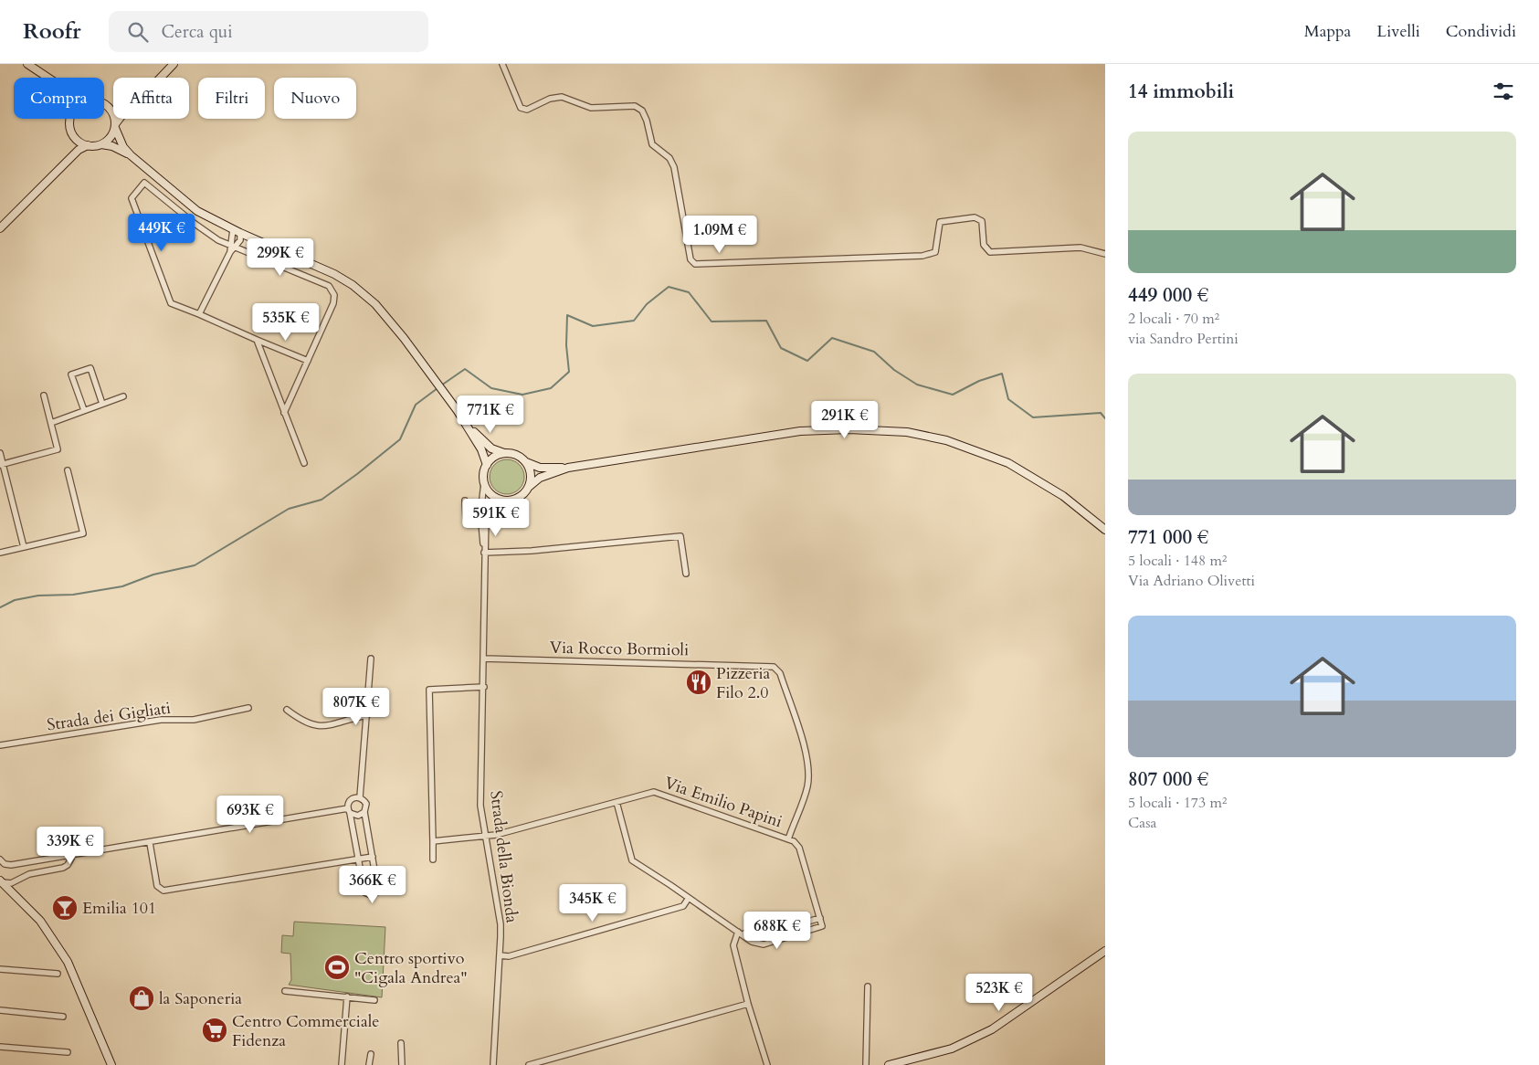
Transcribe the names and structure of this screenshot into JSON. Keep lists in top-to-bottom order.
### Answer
{
  "streets": {
    "street": [
      "Via Rocco Bormioli",
      "Strada dei Gigliati",
      "Via Emilio Papini",
      "Strada della Bionda"
    ]
  },
  "crossings": [
    ["Via Rocco Bormioli", "Via Emilio Papini"],
    ["Via Rocco Bormioli", "Strada della Bionda"],
    ["Via Emilio Papini", "Strada della Bionda"]
  ],
  "places": {
    "restaurant": ["Pizzeria Filo 2.0"],
    "bar": ["Emilia 101"],
    "sports": ["Centro sportivo \"Cigala Andrea\""],
    "shop": ["la Saponeria"],
    "supermarket": ["Centro Commerciale Fidenza"]
  },
  "page": {
    "header": "Roofr",
    "search": "Cerca qui",
    "nav": ["Mappa", "Livelli", "Condividi"],
    "heading": "14 immobili",
    "chip": [
      "Compra",
      "Affitta",
      "Filtri",
      "Nuovo"
    ],
    "list": [
      {
        "name": "449 000 €",
        "note": "2 locali · 70 m² · via Sandro Pertini"
      },
      {
        "name": "771 000 €",
        "note": "5 locali · 148 m² · Via Adriano Olivetti"
      },
      {
        "name": "807 000 €",
        "note": "5 locali · 173 m² · Casa"
      }
    ],
    "price": [
      "449K €",
      "1.09M €",
      "299K €",
      "535K €",
      "771K €",
      "291K €",
      "591K €",
      "807K €",
      "693K €",
      "339K €",
      "366K €",
      "345K €",
      "688K €",
      "523K €"
    ]
  }
}
